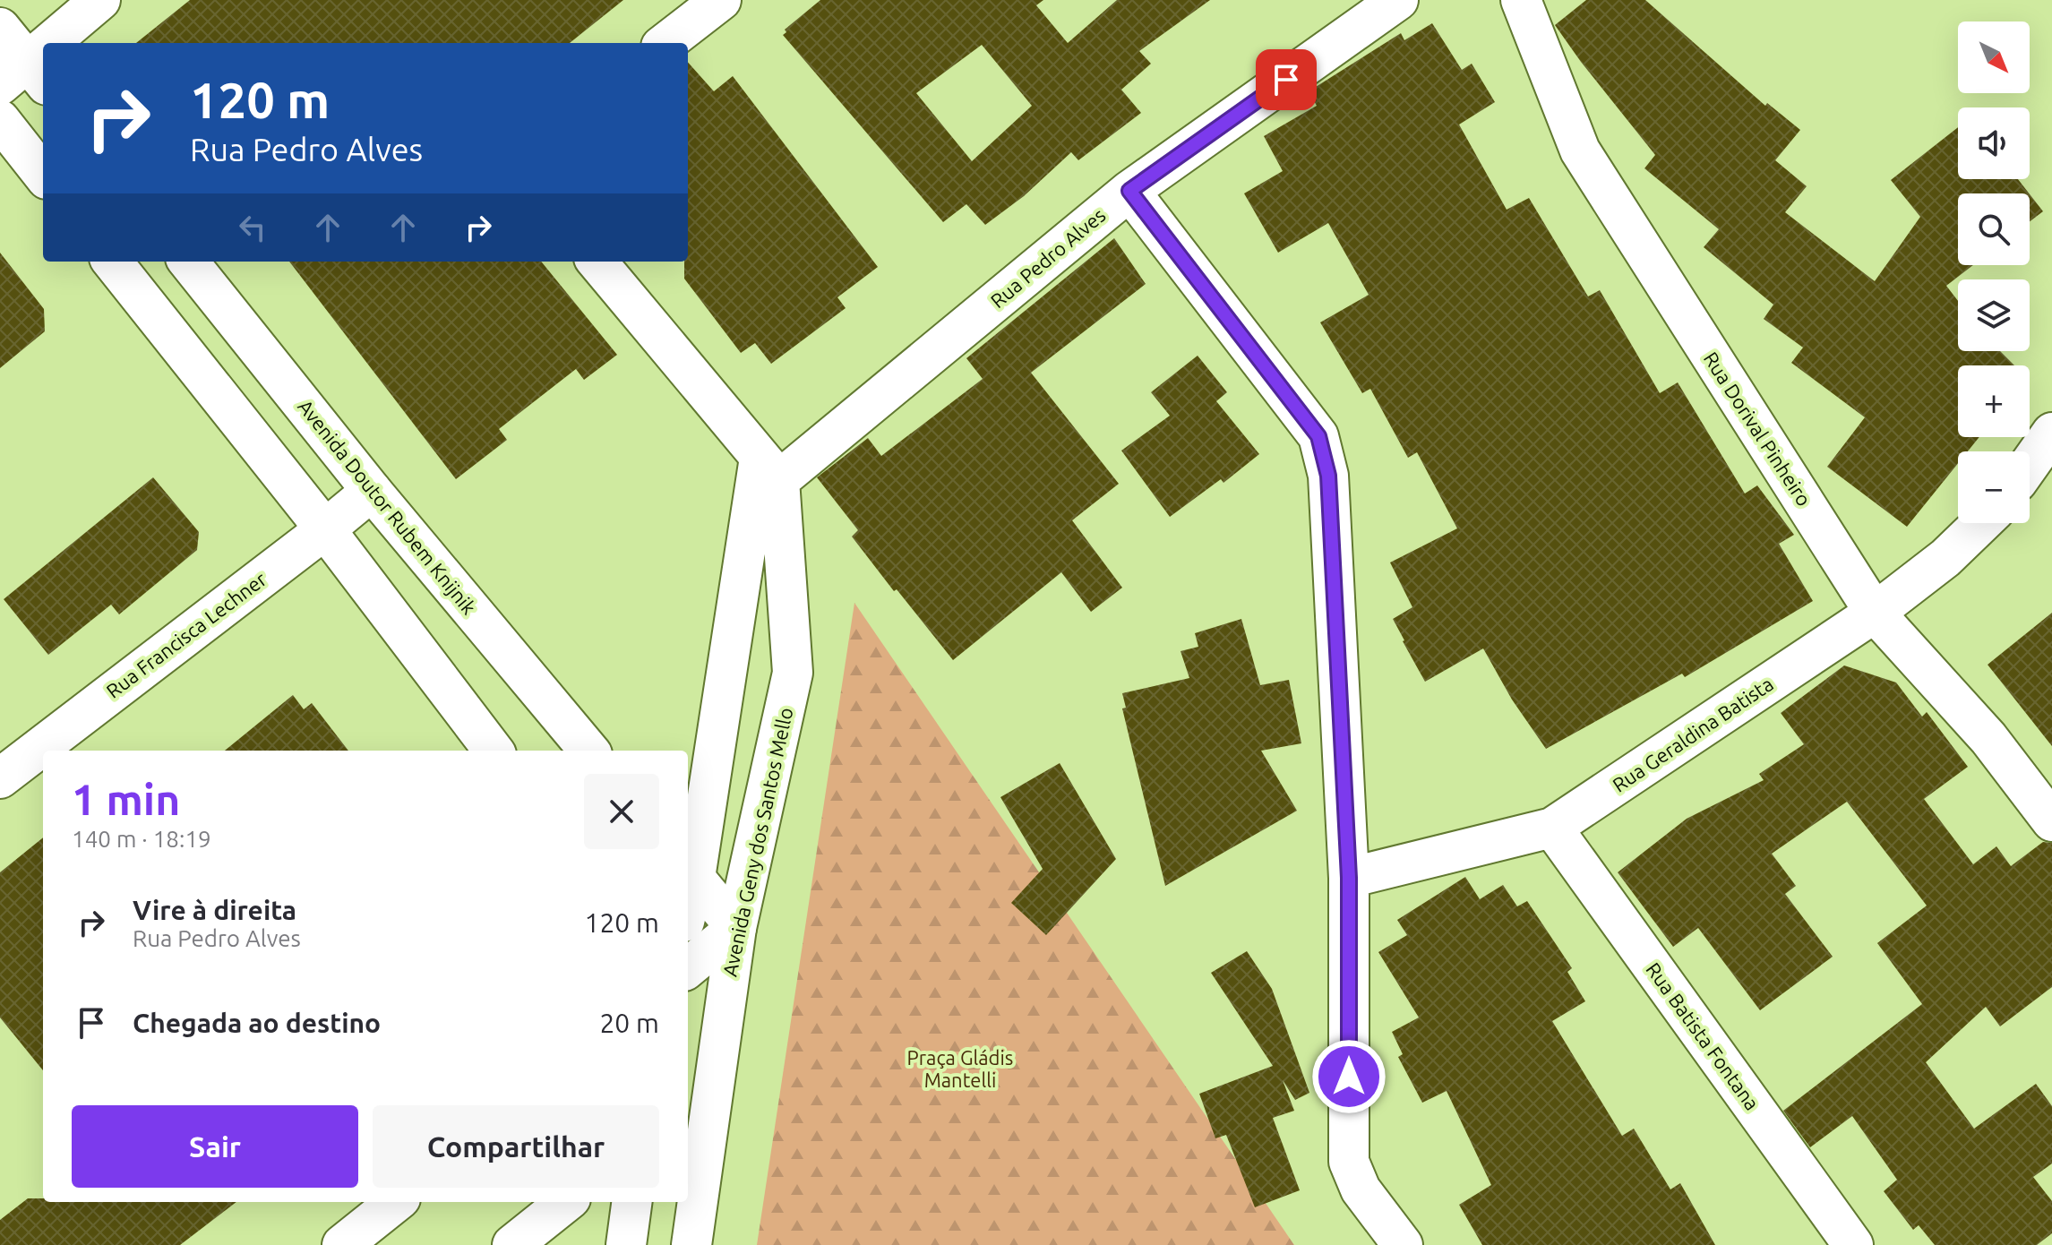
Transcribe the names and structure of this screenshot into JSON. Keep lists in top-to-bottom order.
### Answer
{
  "streets": {
    "street": [
      "Rua Pedro Alves",
      "Rua Dorival Pinheiro",
      "Avenida Doutor Rubem Knijnik",
      "Rua Francisca Lechner",
      "Rua Geraldina Batista",
      "Avenida Geny dos Santos Mello",
      "Rua Batista Fontana"
    ]
  },
  "crossings": [
    ["Rua Pedro Alves", "Avenida Geny dos Santos Mello"],
    ["Rua Dorival Pinheiro", "Rua Geraldina Batista"],
    ["Avenida Doutor Rubem Knijnik", "Rua Francisca Lechner"],
    ["Rua Geraldina Batista", "Rua Batista Fontana"]
  ],
  "parks": ["Praça Gládis Mantelli"],
  "north": "bottom right",
  "page": {
    "map_buttons": ["+", "−"],
    "turn": ["120 m", "Rua Pedro Alves"],
    "heading": ["1 min", "140 m · 18:19"],
    "list": [
      {
        "name": "Vire à direita",
        "note": "Rua Pedro Alves",
        "value": "120 m"
      },
      {
        "name": "Chegada ao destino",
        "value": "20 m"
      }
    ],
    "buttons": ["Sair", "Compartilhar"]
  }
}
